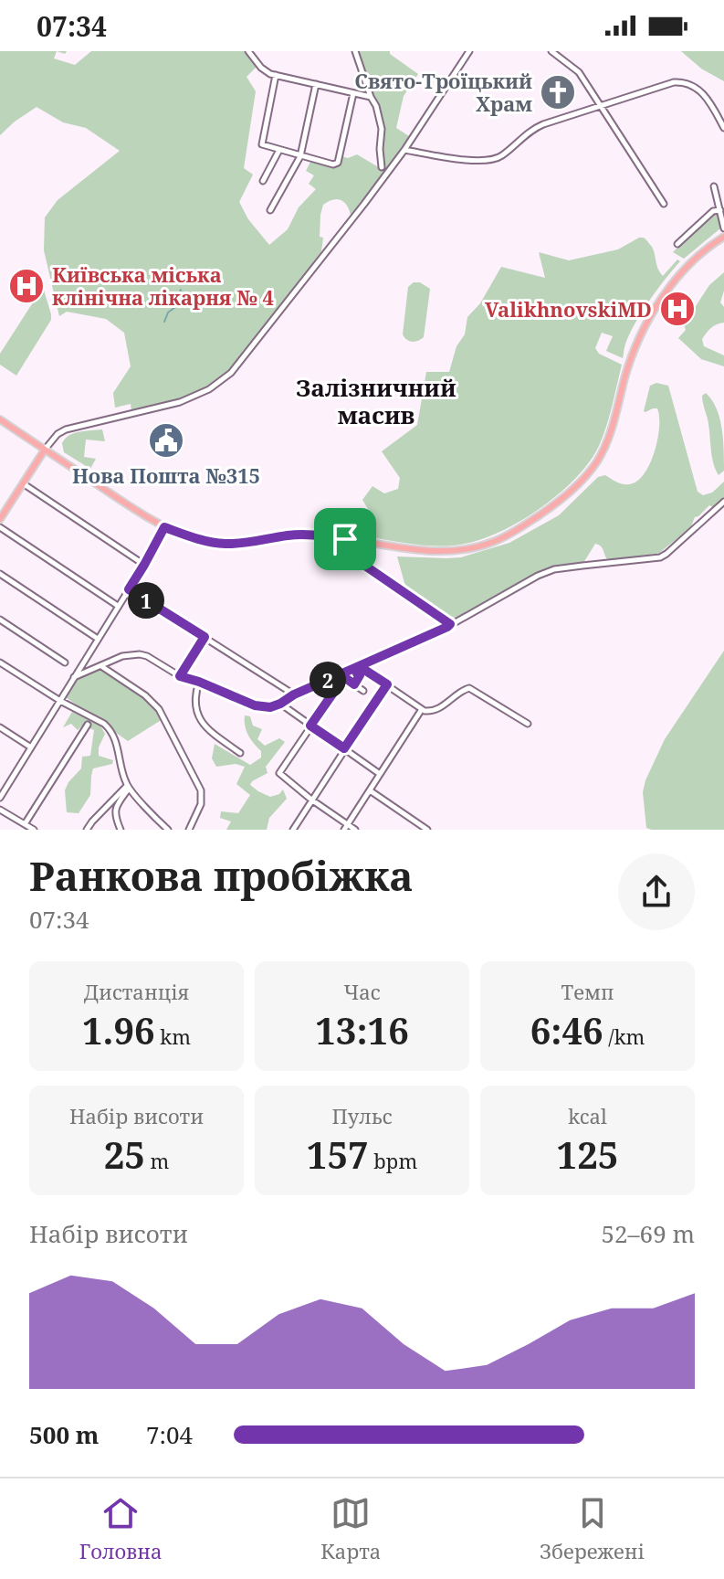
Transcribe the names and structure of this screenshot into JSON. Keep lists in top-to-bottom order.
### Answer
{
  "districts": ["Залізничний масив"],
  "places": {
    "church": ["Свято-Троїцький Храм"],
    "hospital": ["Київська міська клінічна лікарня № 4", "ValikhnovskiMD"],
    "public building": ["Нова Пошта №315"]
  },
  "page": {
    "status": "07:34",
    "pins": ["1", "2"],
    "heading": ["Ранкова пробіжка", "07:34"],
    "stats": [
      ["Дистанція", "1.96 km"],
      ["Час", "13:16"],
      ["Темп", "6:46 /km"],
      ["Набір висоти", "25 m"],
      ["Пульс", "157 bpm"],
      ["kcal", "125"]
    ],
    "chart": ["Набір висоти", "52–69 m"],
    "list": [
      {
        "name": "500 m",
        "note": "7:04"
      }
    ],
    "tabs": ["Головна", "Карта", "Збережені"]
  }
}
